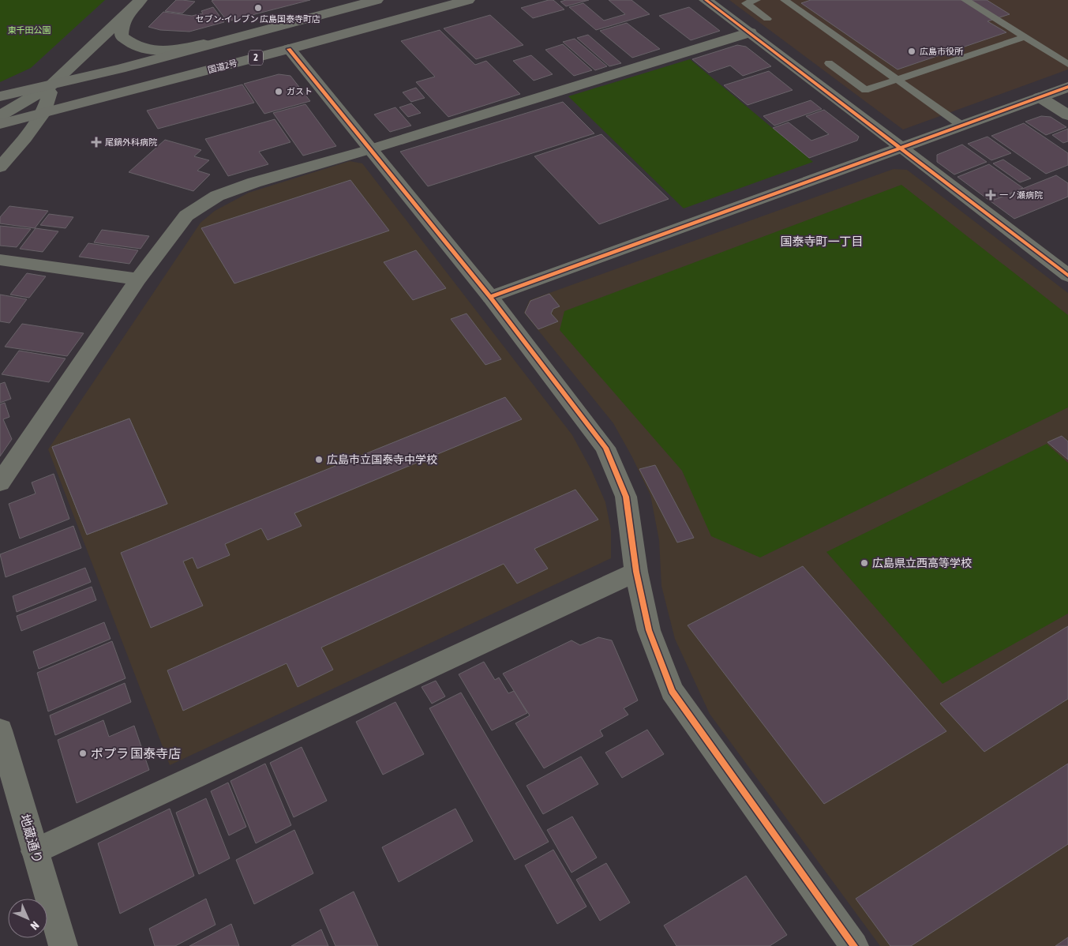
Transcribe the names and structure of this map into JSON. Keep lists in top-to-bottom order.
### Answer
{
  "streets": {
    "highway": ["2", "国道2号"],
    "street": ["地蔵通り"]
  },
  "districts": ["国泰寺町一丁目"],
  "parks": ["東千田公園"],
  "places": {
    "other": [
      "セブン-イレブン 広島国泰寺町店",
      "広島市役所",
      "ガスト",
      "広島市立国泰寺中学校",
      "広島県立西高等学校",
      "ポプラ 国泰寺店"
    ],
    "health": ["尾鍋外科病院", "一ノ瀬病院"]
  },
  "north": "bottom right"
}
